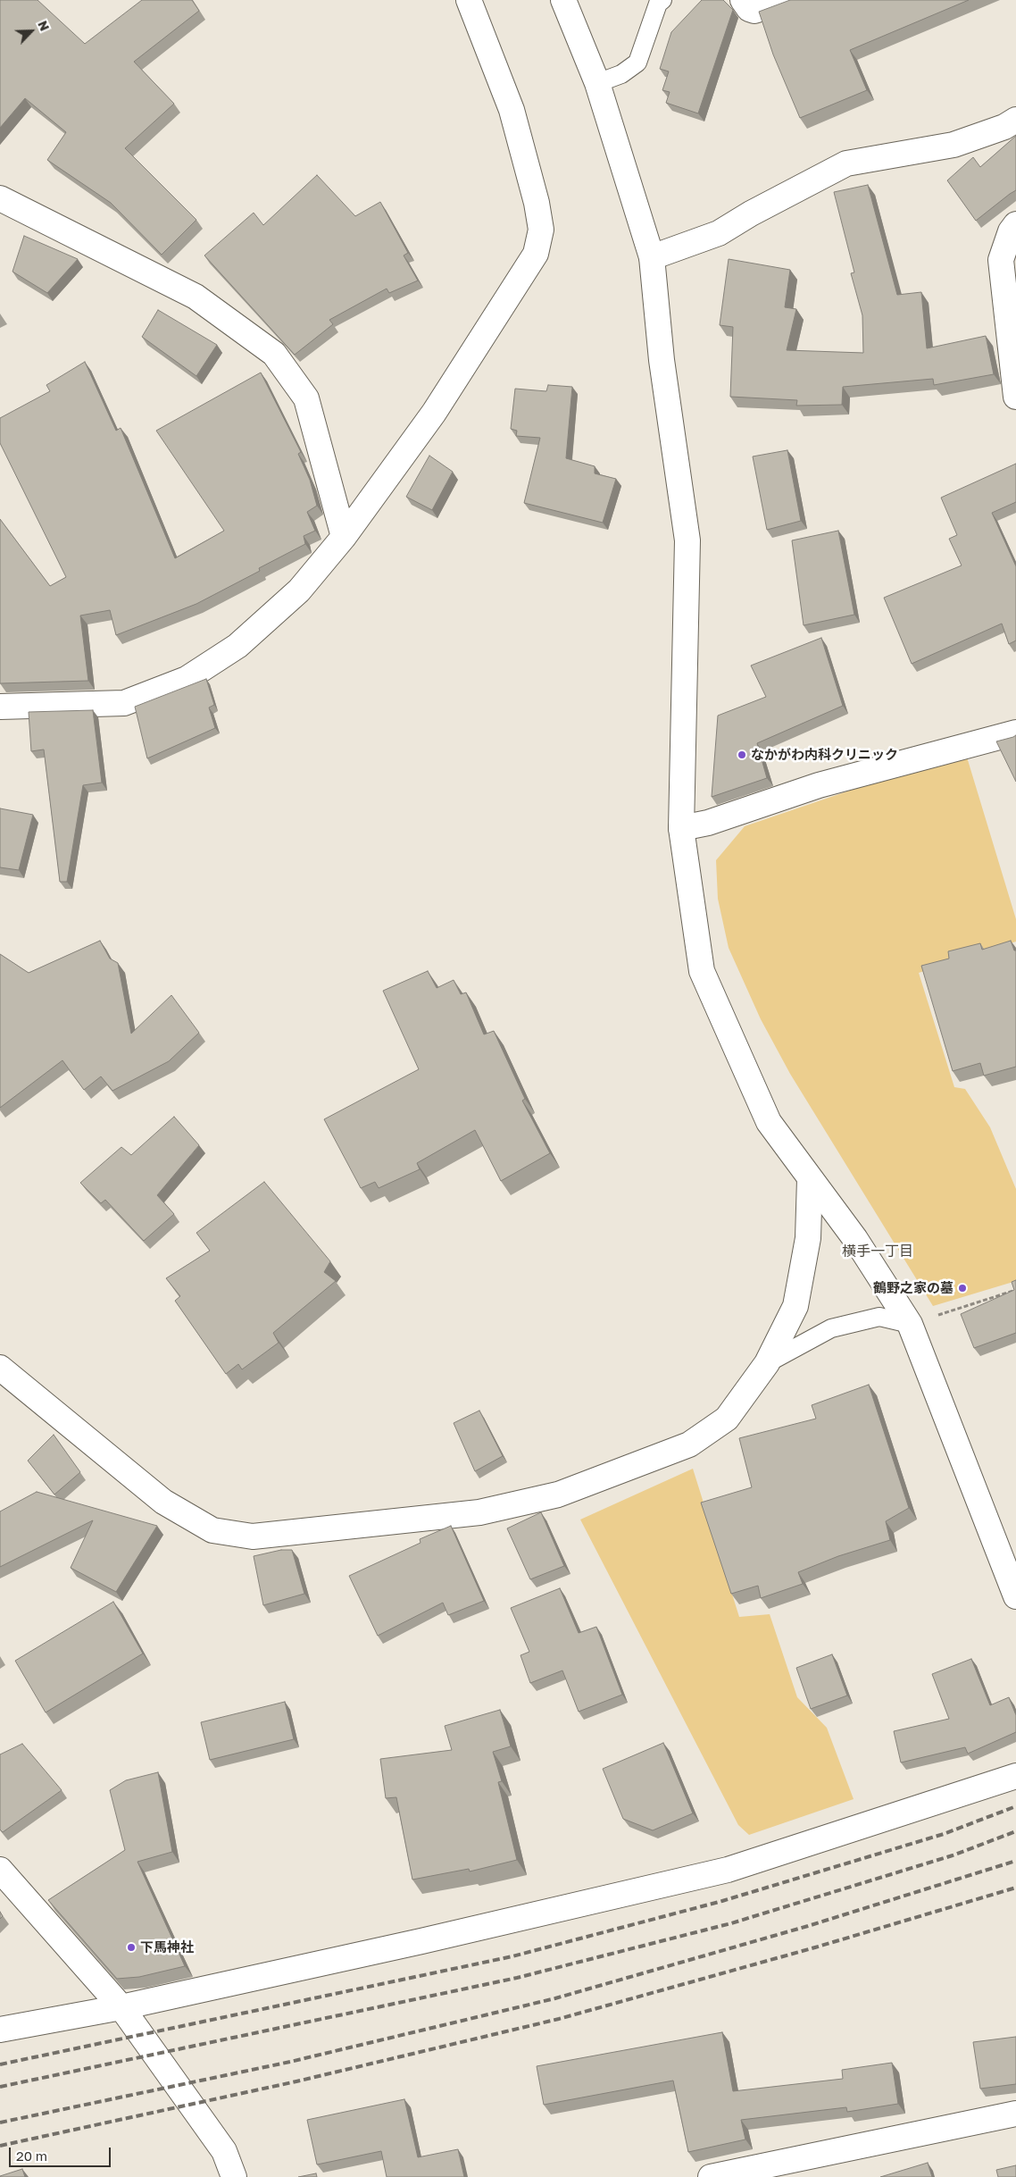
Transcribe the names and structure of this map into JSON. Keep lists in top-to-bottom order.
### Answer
{
  "districts": ["横手一丁目"],
  "places": ["なかがわ内科クリニック", "鶴野之家の墓", "下馬神社"],
  "scale_bar": "20 m",
  "north": "top right"
}
